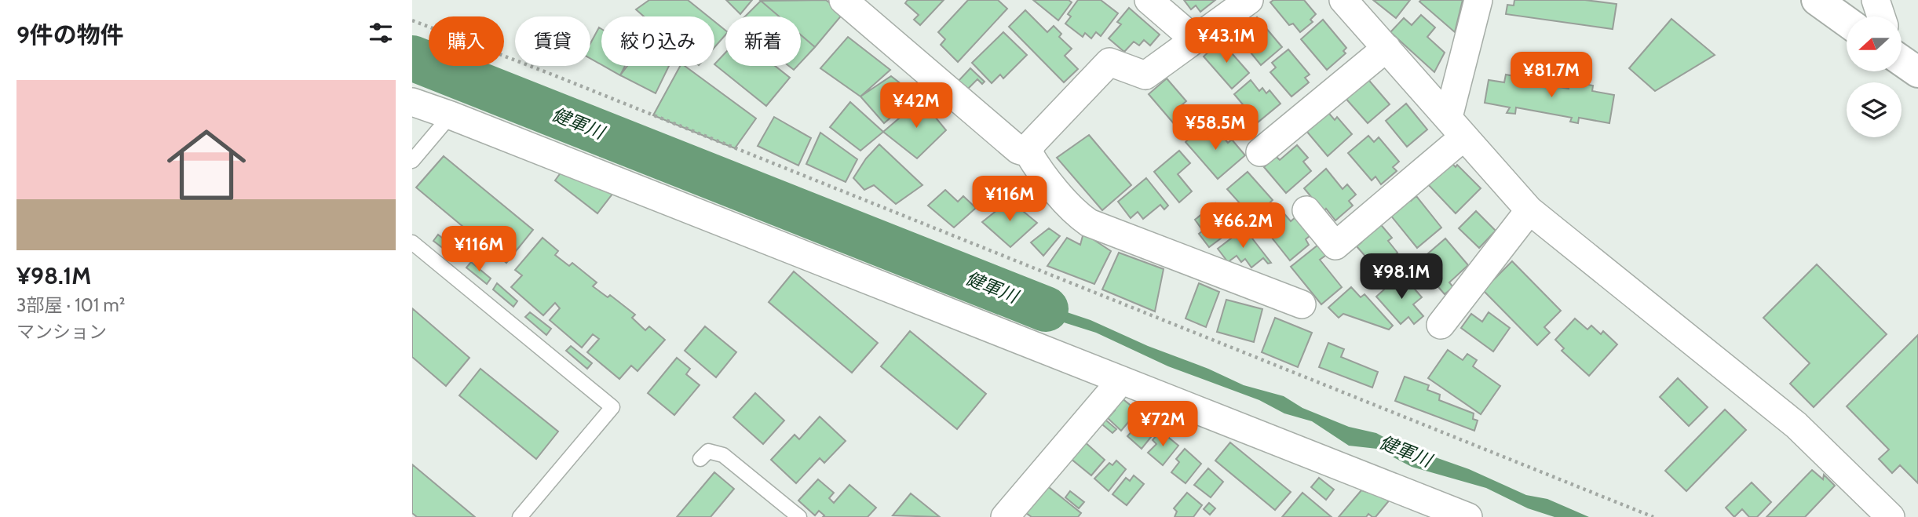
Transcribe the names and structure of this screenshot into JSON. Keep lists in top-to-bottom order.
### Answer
{
  "water": ["健軍川"],
  "north": "left",
  "page": {
    "heading": "9件の物件",
    "chip": [
      "購入",
      "賃貸",
      "絞り込み",
      "新着"
    ],
    "price": [
      "¥43.1M",
      "¥81.7M",
      "¥42M",
      "¥58.5M",
      "¥116M",
      "¥66.2M",
      "¥116M",
      "¥98.1M",
      "¥72M"
    ],
    "list": [
      {
        "name": "¥98.1M",
        "note": "3部屋 · 101 m² · マンション"
      }
    ]
  }
}
